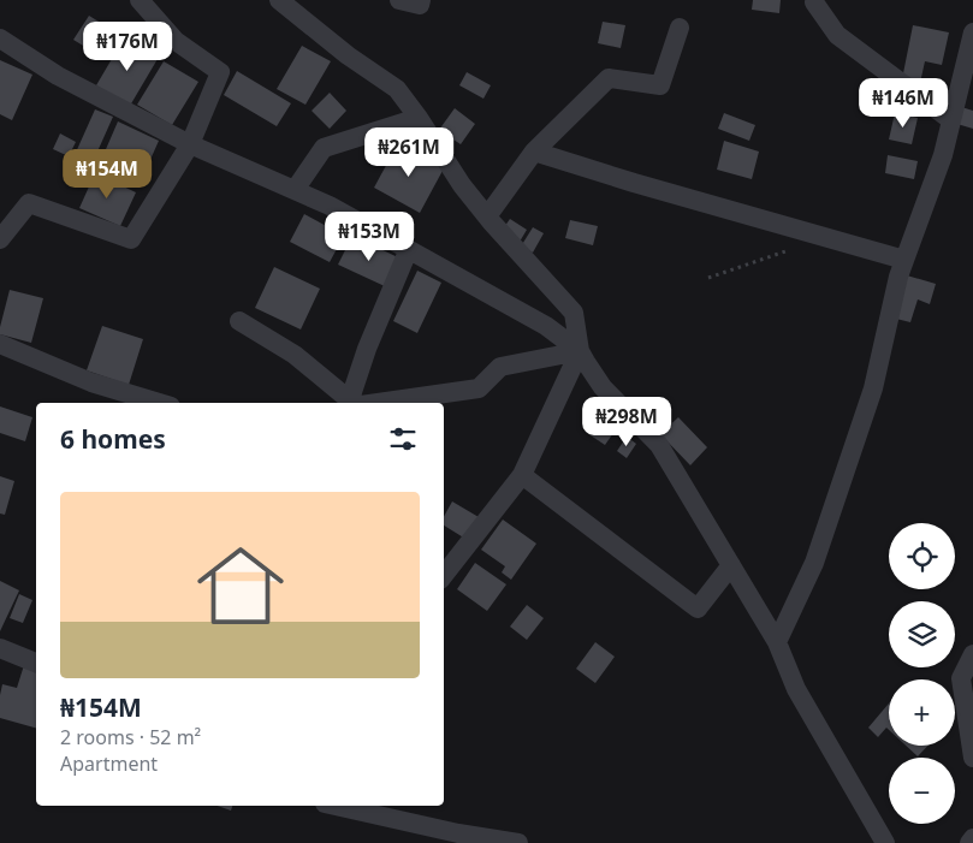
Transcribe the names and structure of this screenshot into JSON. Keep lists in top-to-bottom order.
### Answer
{
  "page": {
    "price": [
      "₦176M",
      "₦146M",
      "₦261M",
      "₦154M",
      "₦153M",
      "₦298M"
    ],
    "heading": "6 homes",
    "list": [
      {
        "name": "₦154M",
        "note": "2 rooms · 52 m² · Apartment"
      }
    ],
    "map_buttons": ["+", "−"]
  }
}
